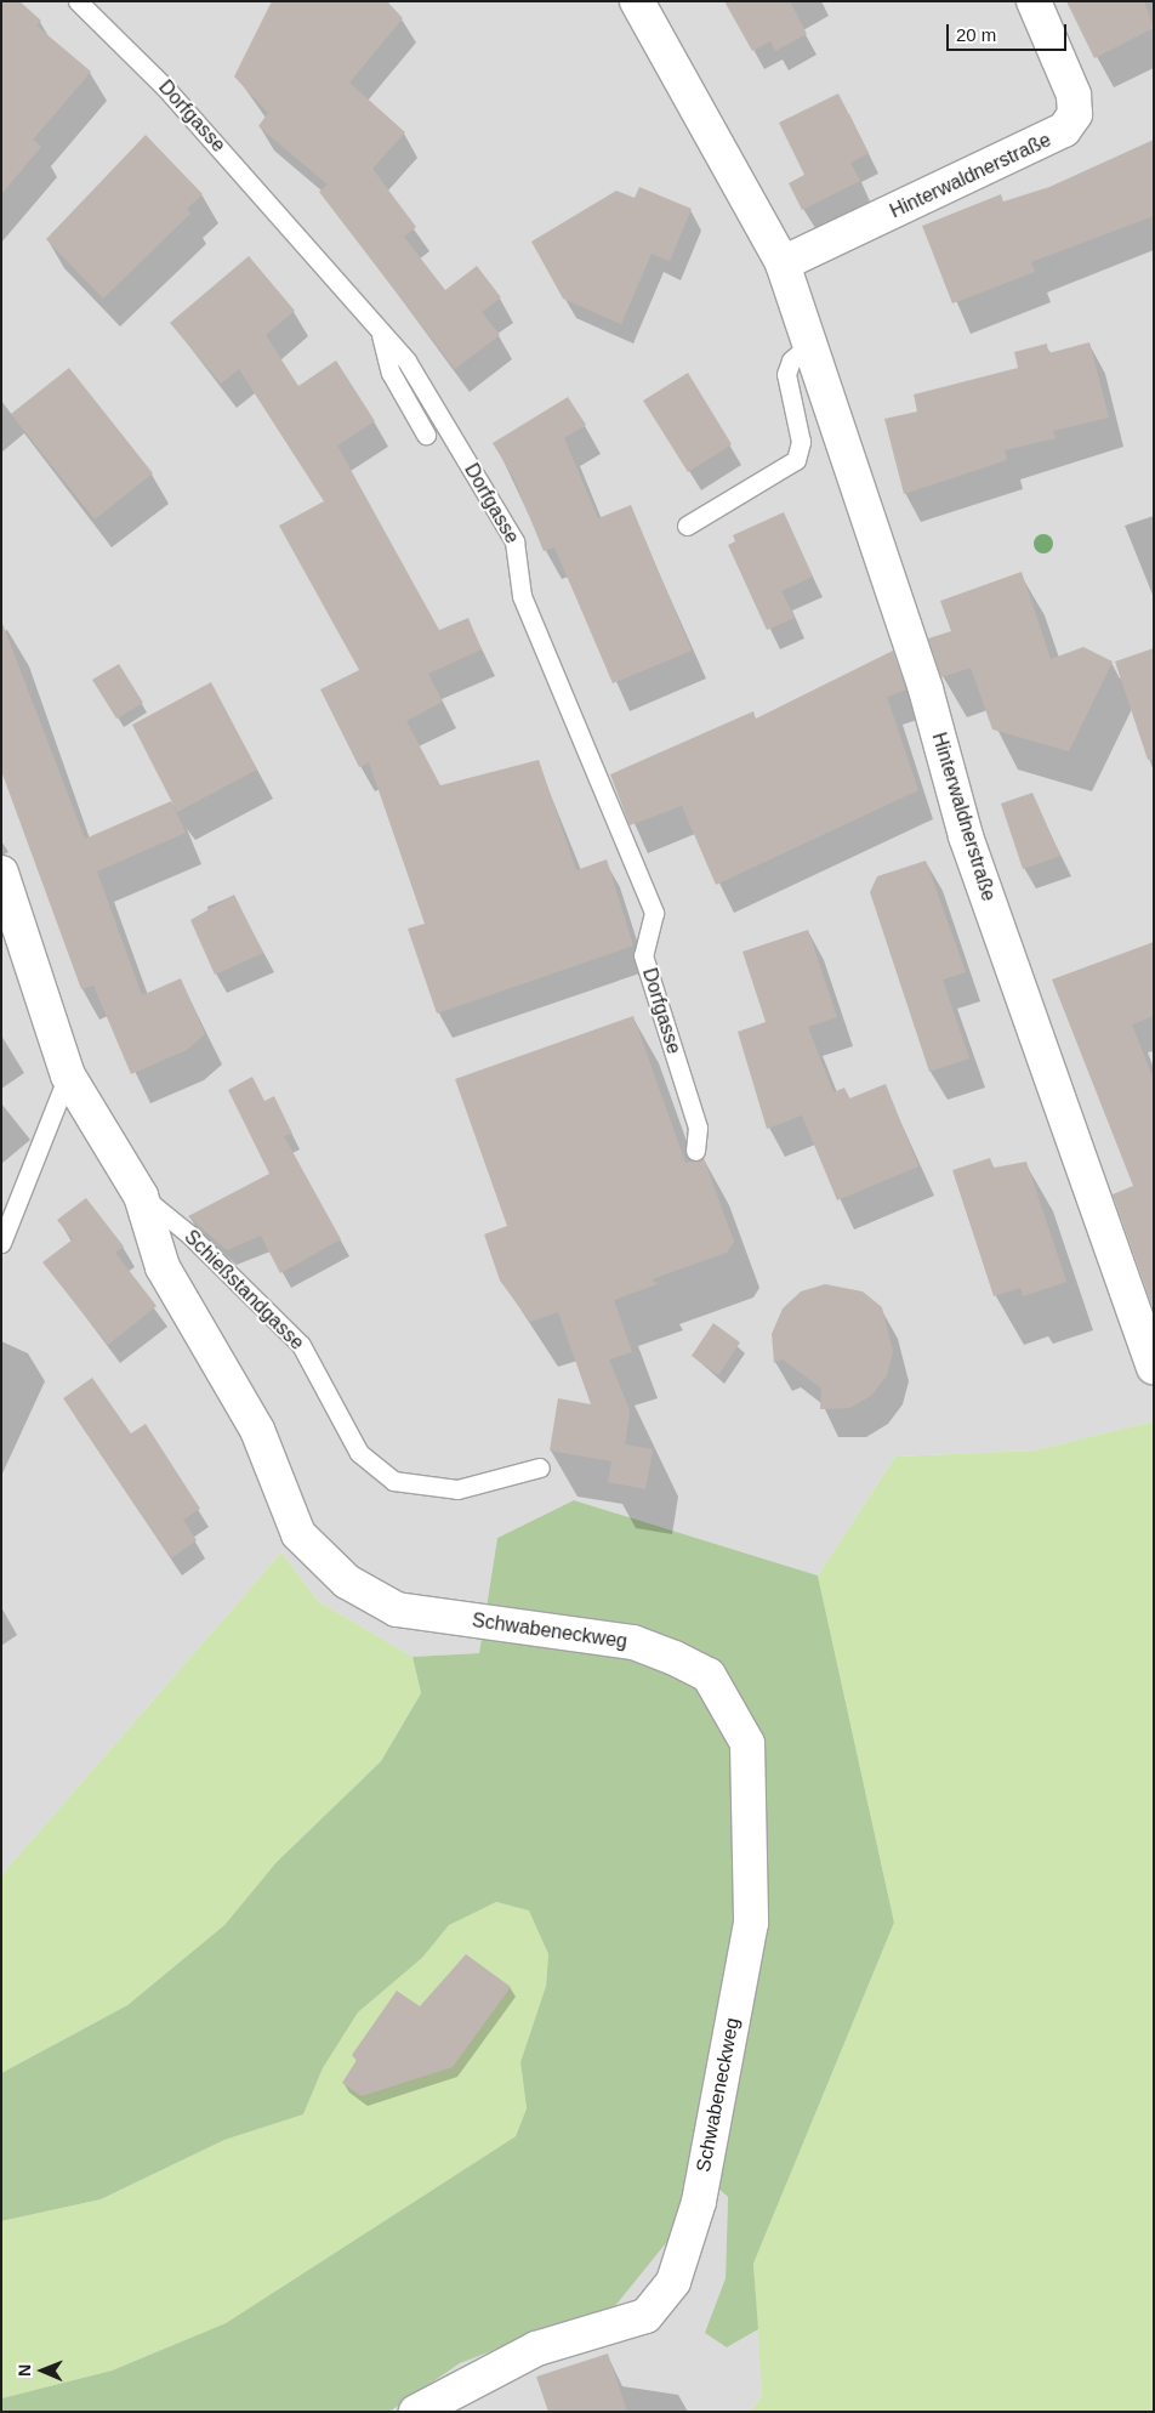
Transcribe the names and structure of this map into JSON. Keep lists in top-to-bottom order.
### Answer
{
  "streets": {
    "street": ["Hinterwaldnerstraße", "Schwabeneckweg"],
    "lane": ["Dorfgasse", "Schießstandgasse"]
  },
  "crossings": [
    ["Schießstandgasse", "Schwabeneckweg"]
  ],
  "scale_bar": "20 m",
  "north": "left"
}
